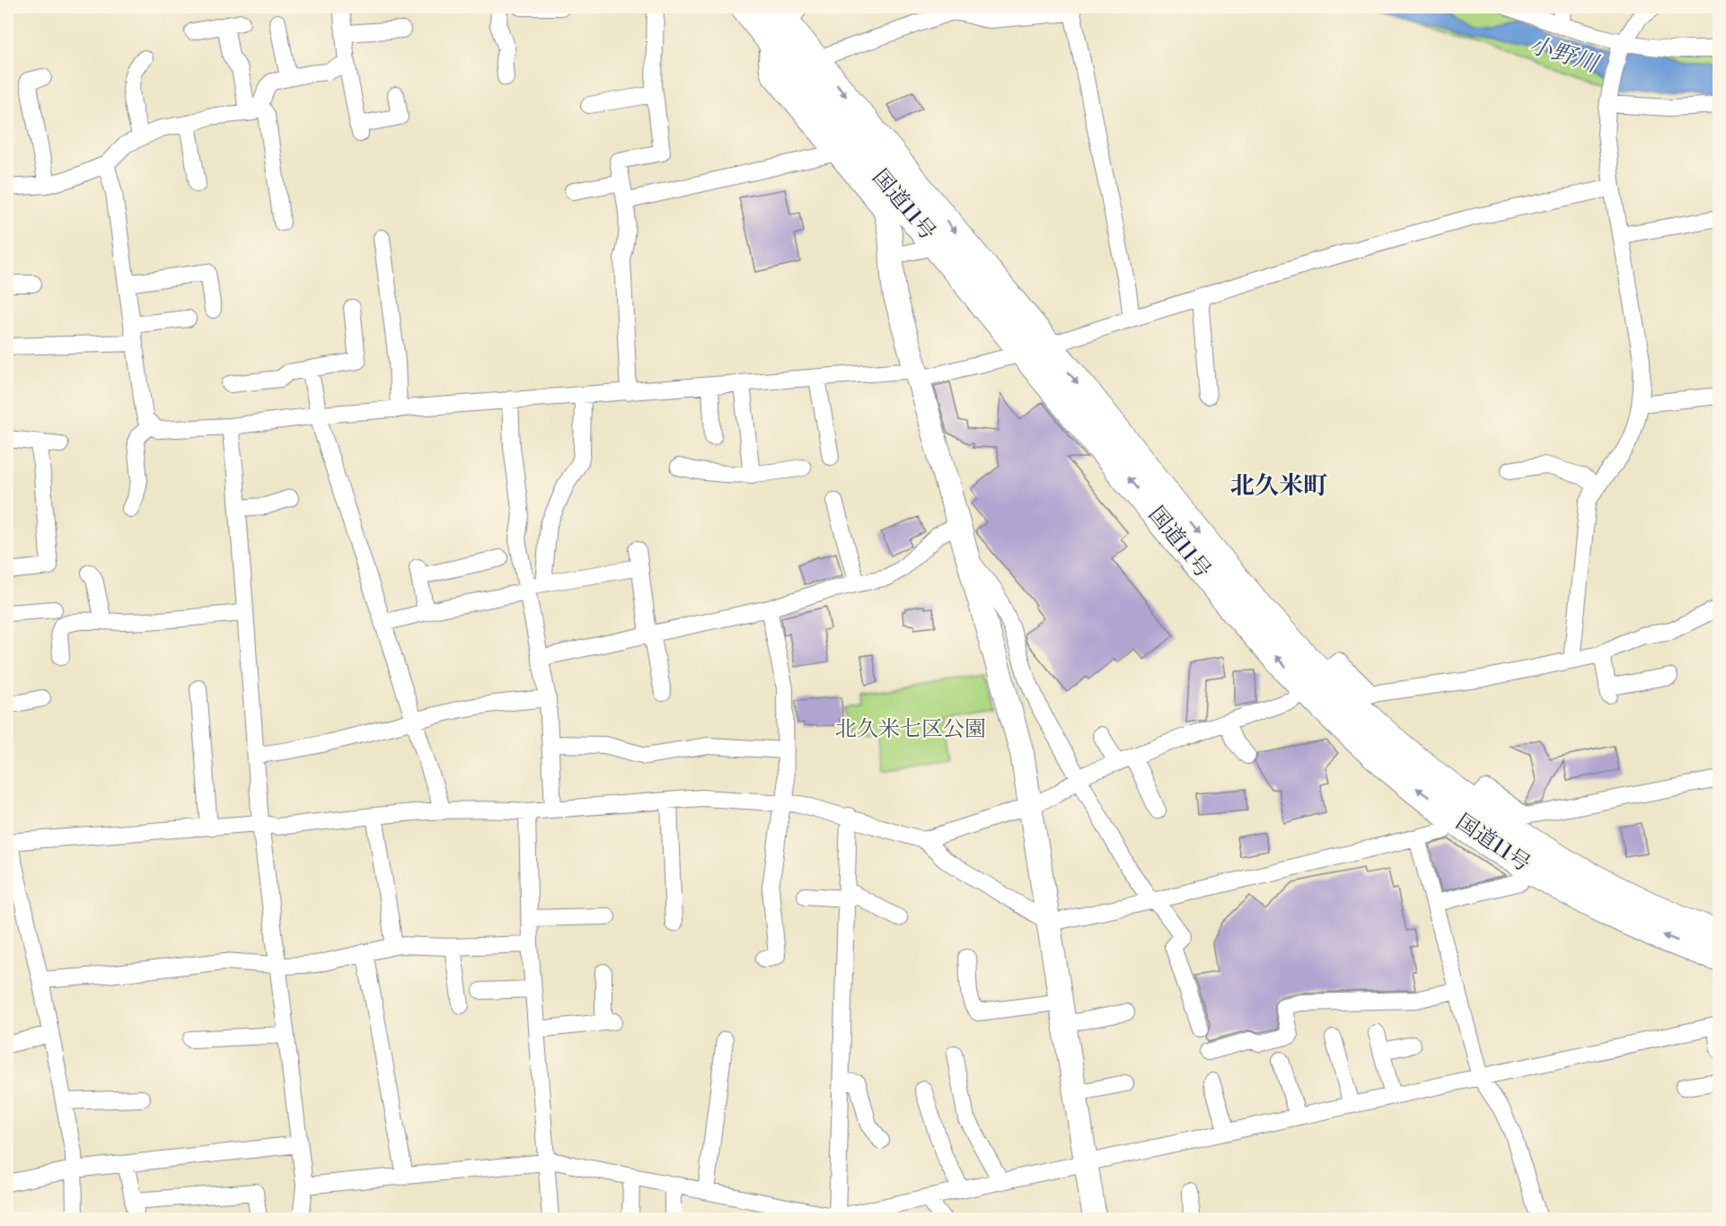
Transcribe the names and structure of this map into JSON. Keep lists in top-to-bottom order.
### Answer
{
  "streets": {
    "highway": ["国道11号"]
  },
  "districts": ["北久米町"],
  "water": ["小野川"],
  "parks": ["北久米七区公園"]
}
